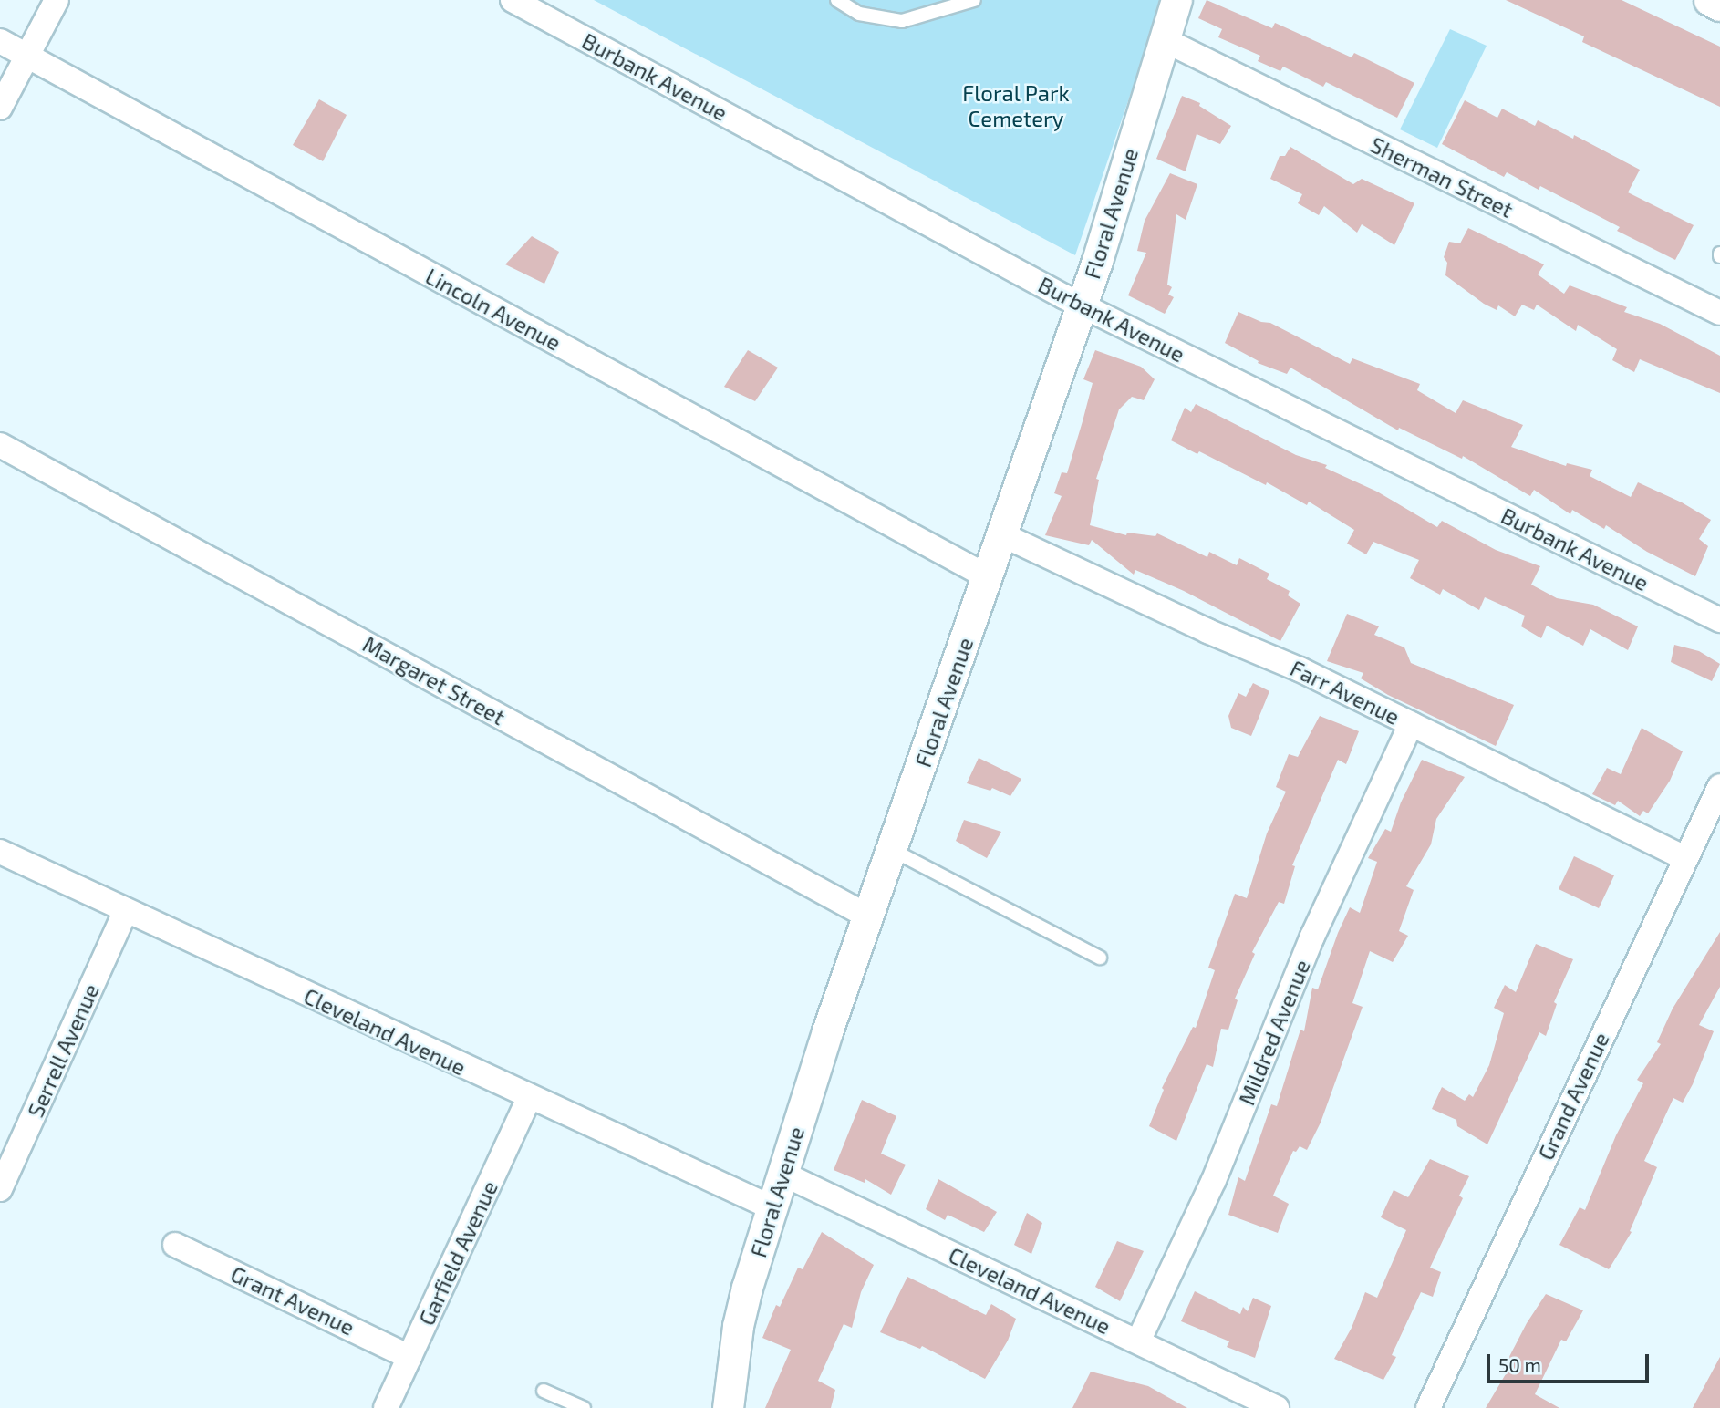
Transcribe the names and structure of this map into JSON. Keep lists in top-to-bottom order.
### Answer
{
  "streets": {
    "street": [
      "Burbank Avenue",
      "Sherman Street",
      "Floral Avenue",
      "Lincoln Avenue",
      "Margaret Street",
      "Farr Avenue",
      "Cleveland Avenue",
      "Mildred Avenue",
      "Serrell Avenue",
      "Grand Avenue",
      "Garfield Avenue",
      "Grant Avenue"
    ]
  },
  "crossings": [
    ["Burbank Avenue", "Floral Avenue"],
    ["Sherman Street", "Floral Avenue"],
    ["Floral Avenue", "Lincoln Avenue"],
    ["Floral Avenue", "Margaret Street"],
    ["Floral Avenue", "Farr Avenue"],
    ["Floral Avenue", "Cleveland Avenue"],
    ["Farr Avenue", "Mildred Avenue"],
    ["Farr Avenue", "Grand Avenue"],
    ["Cleveland Avenue", "Mildred Avenue"],
    ["Cleveland Avenue", "Serrell Avenue"],
    ["Cleveland Avenue", "Garfield Avenue"],
    ["Garfield Avenue", "Grant Avenue"]
  ],
  "parks": ["Floral Park Cemetery"],
  "scale_bar": "50 m"
}
